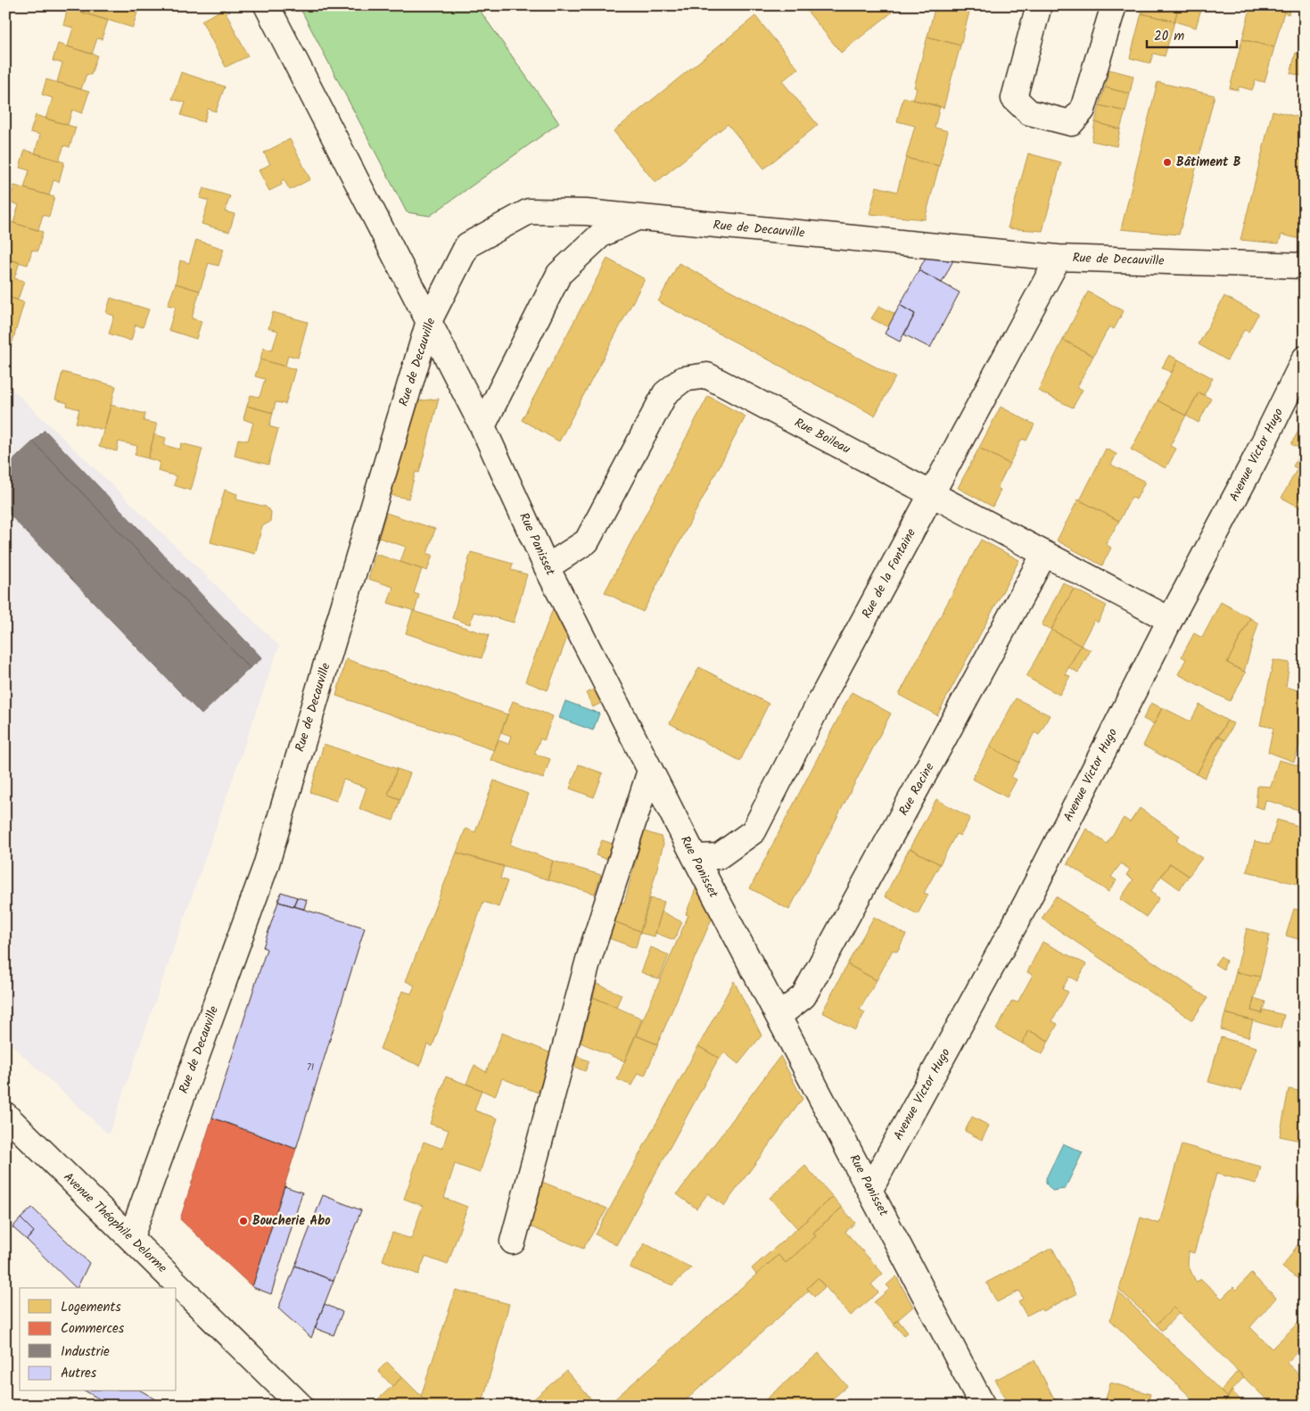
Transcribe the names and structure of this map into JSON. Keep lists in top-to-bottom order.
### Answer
{
  "streets": {
    "street": [
      "Rue de Decauville",
      "Rue Boileau",
      "Avenue Victor Hugo",
      "Rue Panisset",
      "Rue de la Fontaine",
      "Rue Racine",
      "Avenue Théophile Delorme"
    ]
  },
  "crossings": [
    ["Rue de Decauville", "Rue Panisset"],
    ["Rue de Decauville", "Rue de la Fontaine"],
    ["Rue de Decauville", "Avenue Théophile Delorme"],
    ["Rue Boileau", "Avenue Victor Hugo"],
    ["Rue Boileau", "Rue Panisset"],
    ["Rue Boileau", "Rue de la Fontaine"],
    ["Rue Boileau", "Rue Racine"],
    ["Avenue Victor Hugo", "Rue Panisset"],
    ["Rue Panisset", "Rue de la Fontaine"],
    ["Rue Panisset", "Rue Racine"]
  ],
  "places": ["Bâtiment B", "Boucherie Abo"],
  "house_numbers": ["71"],
  "legend": [
    "Logements",
    "Commerces",
    "Industrie",
    "Autres"
  ],
  "scale_bar": "20 m"
}
